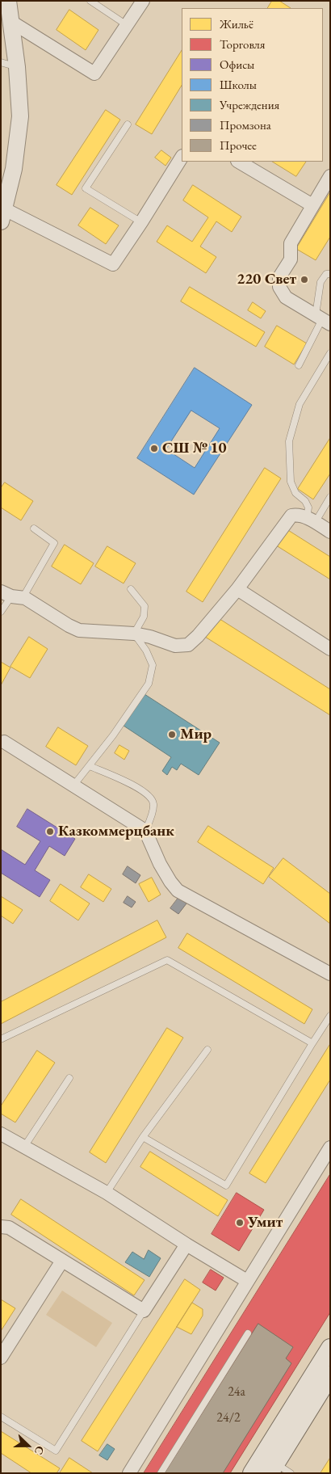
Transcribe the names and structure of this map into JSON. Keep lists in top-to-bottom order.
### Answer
{
  "places": [
    "220 Свет",
    "СШ № 10",
    "Мир",
    "Казкоммерцбанк",
    "Умит"
  ],
  "house_numbers": ["24а", "24/2"],
  "legend": [
    "Жильё",
    "Торговля",
    "Офисы",
    "Школы",
    "Учреждения",
    "Промзона",
    "Прочее"
  ],
  "north": "right"
}
